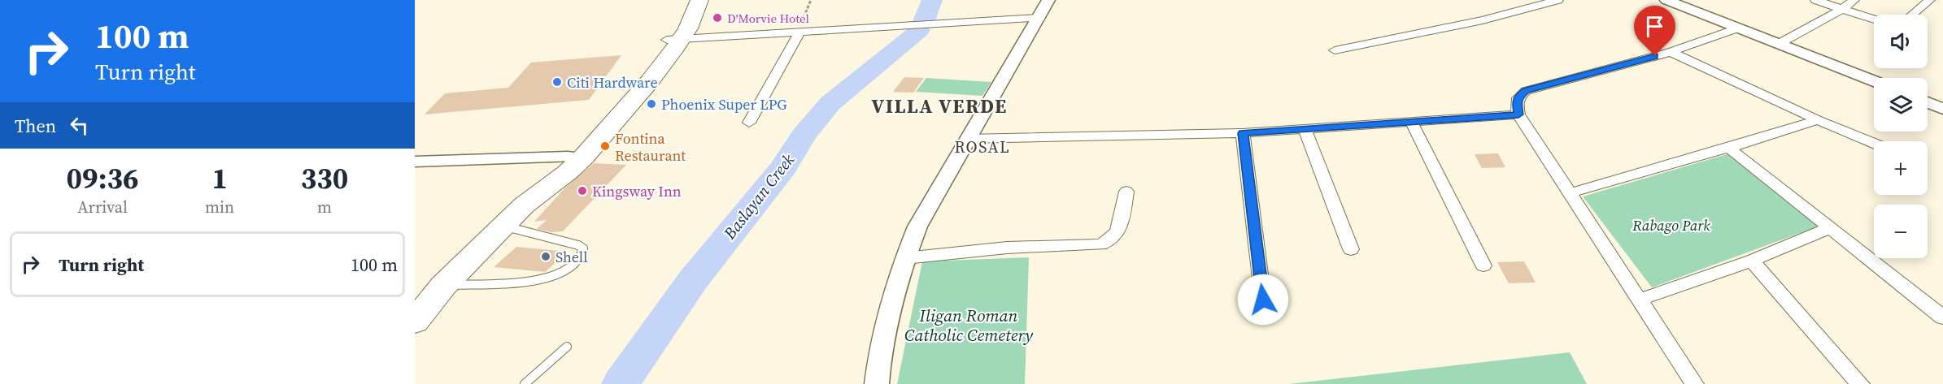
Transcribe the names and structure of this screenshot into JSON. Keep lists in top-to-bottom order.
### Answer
{
  "districts": ["VILLA VERDE", "ROSAL"],
  "water": ["Baslayan Creek"],
  "parks": ["Rabago Park", "Iligan Roman Catholic Cemetery"],
  "places": [
    "D'Morvie Hotel",
    "Citi Hardware",
    "Phoenix Super LPG",
    "Fontina Restaurant",
    "Kingsway Inn",
    "Shell"
  ],
  "page": {
    "turn": ["100 m", "Turn right"],
    "map_buttons": ["+", "−"],
    "then": "Then",
    "eta": [
      "09:36",
      "Arrival",
      "1",
      "min",
      "330",
      "m"
    ],
    "list": [
      {
        "name": "Turn right",
        "value": "100 m"
      }
    ]
  }
}
